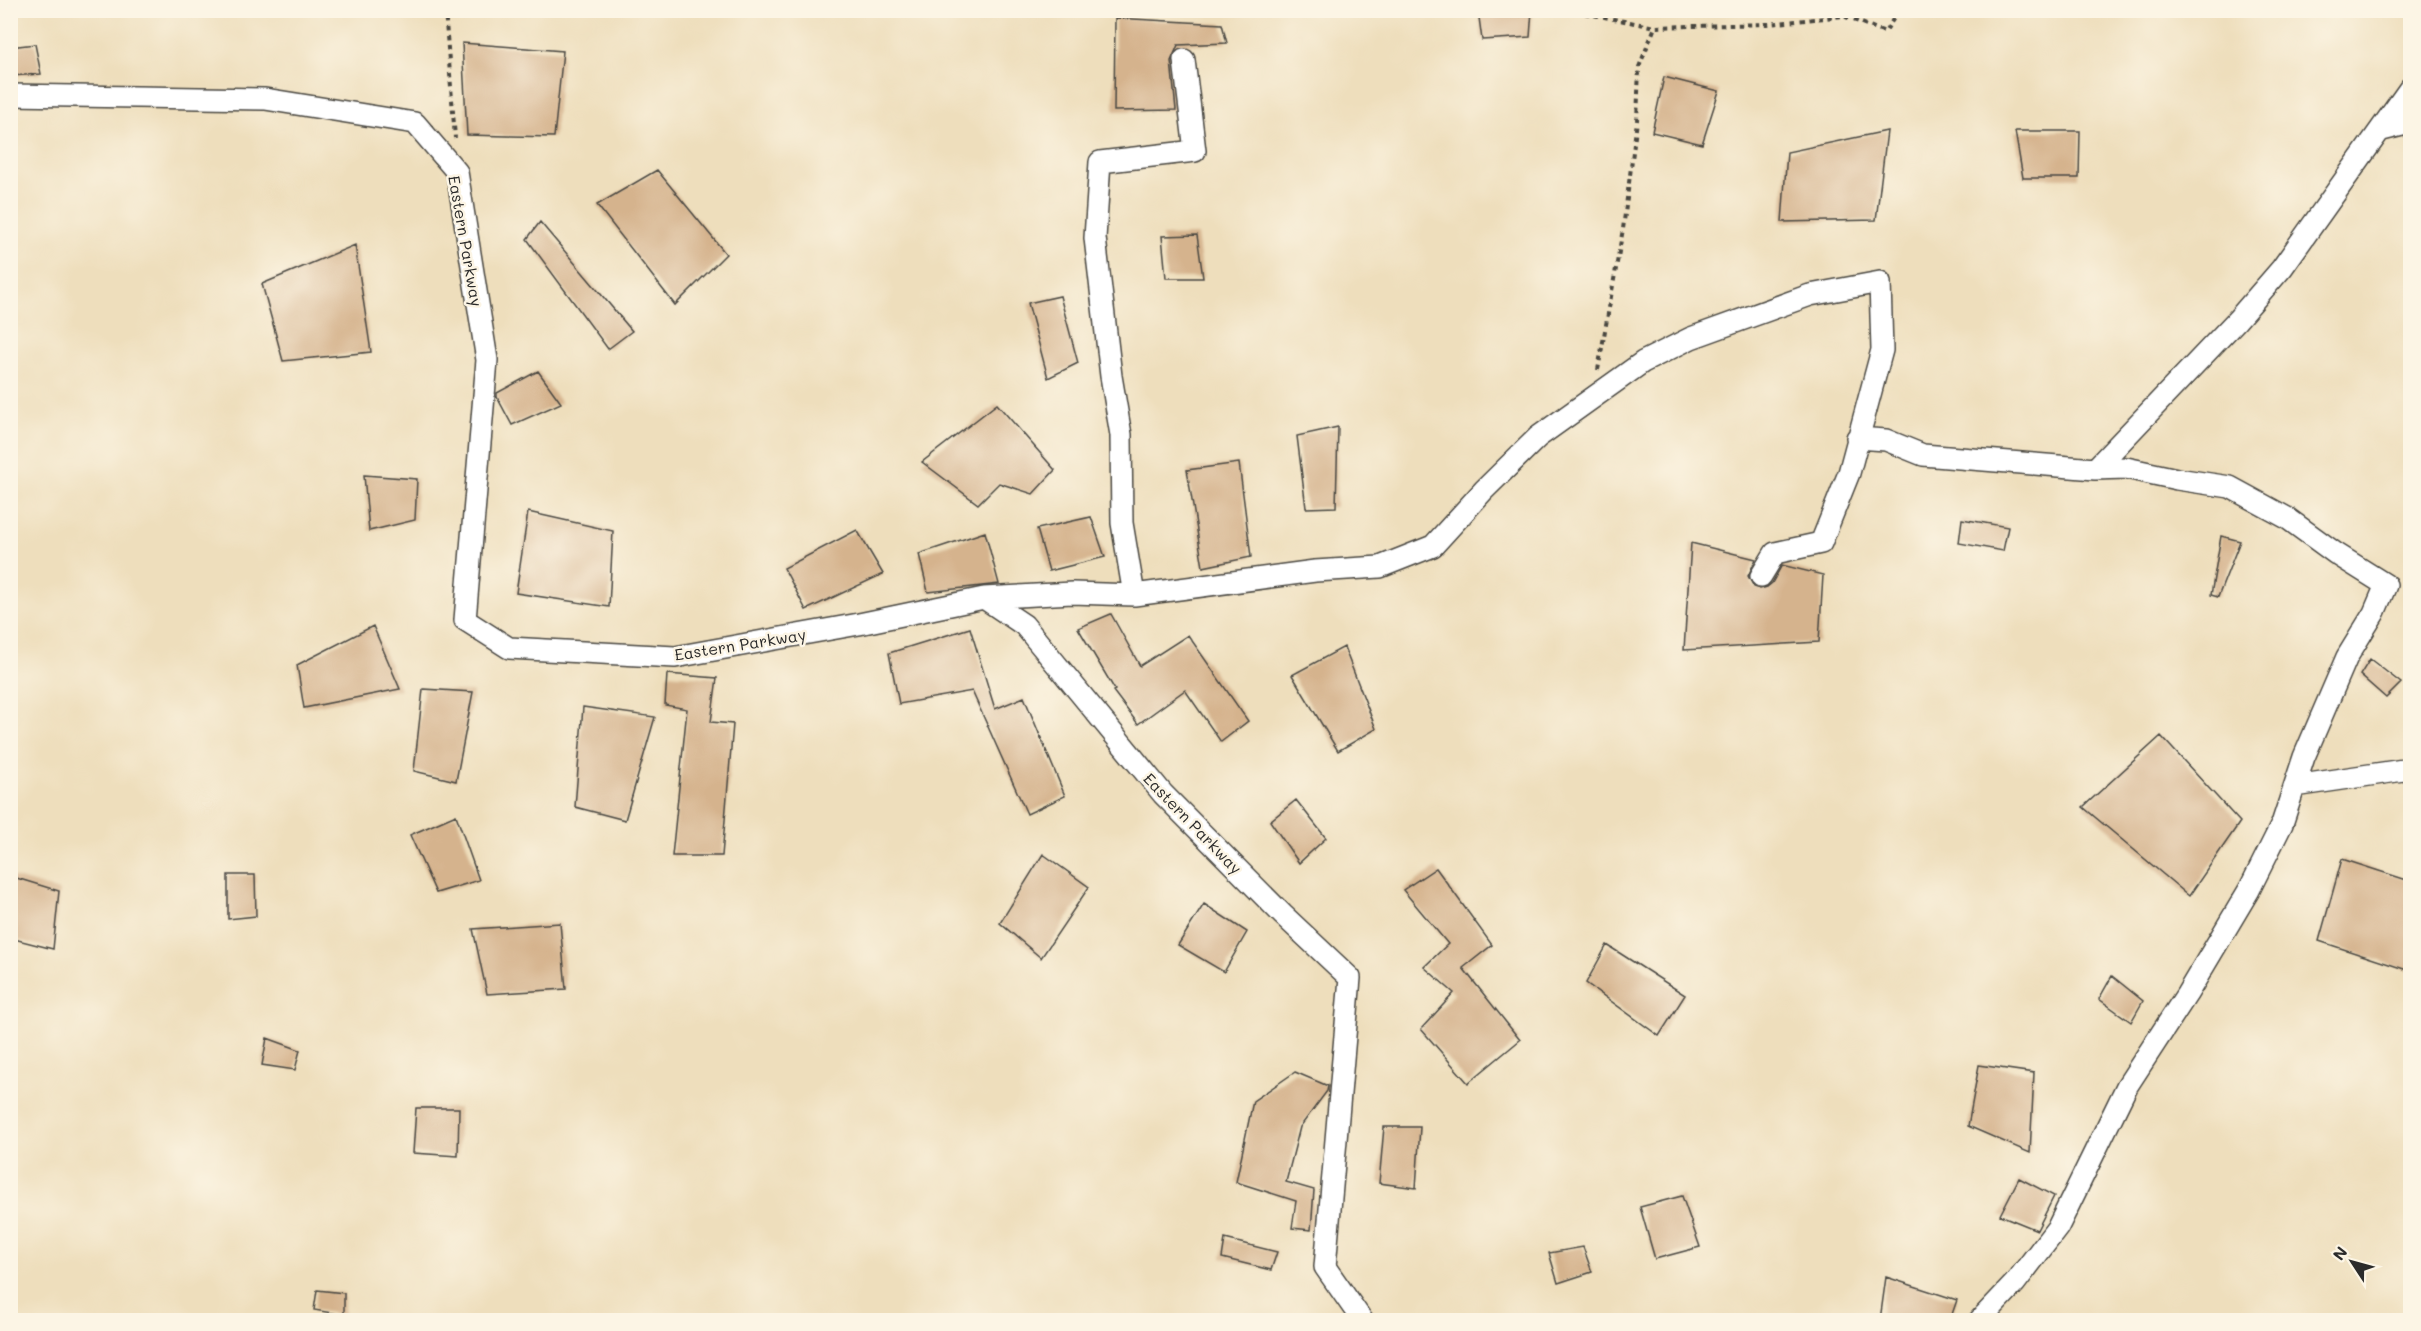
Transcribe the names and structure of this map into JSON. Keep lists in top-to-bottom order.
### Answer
{
  "streets": {
    "street": ["Eastern Parkway"]
  },
  "north": "top left"
}
